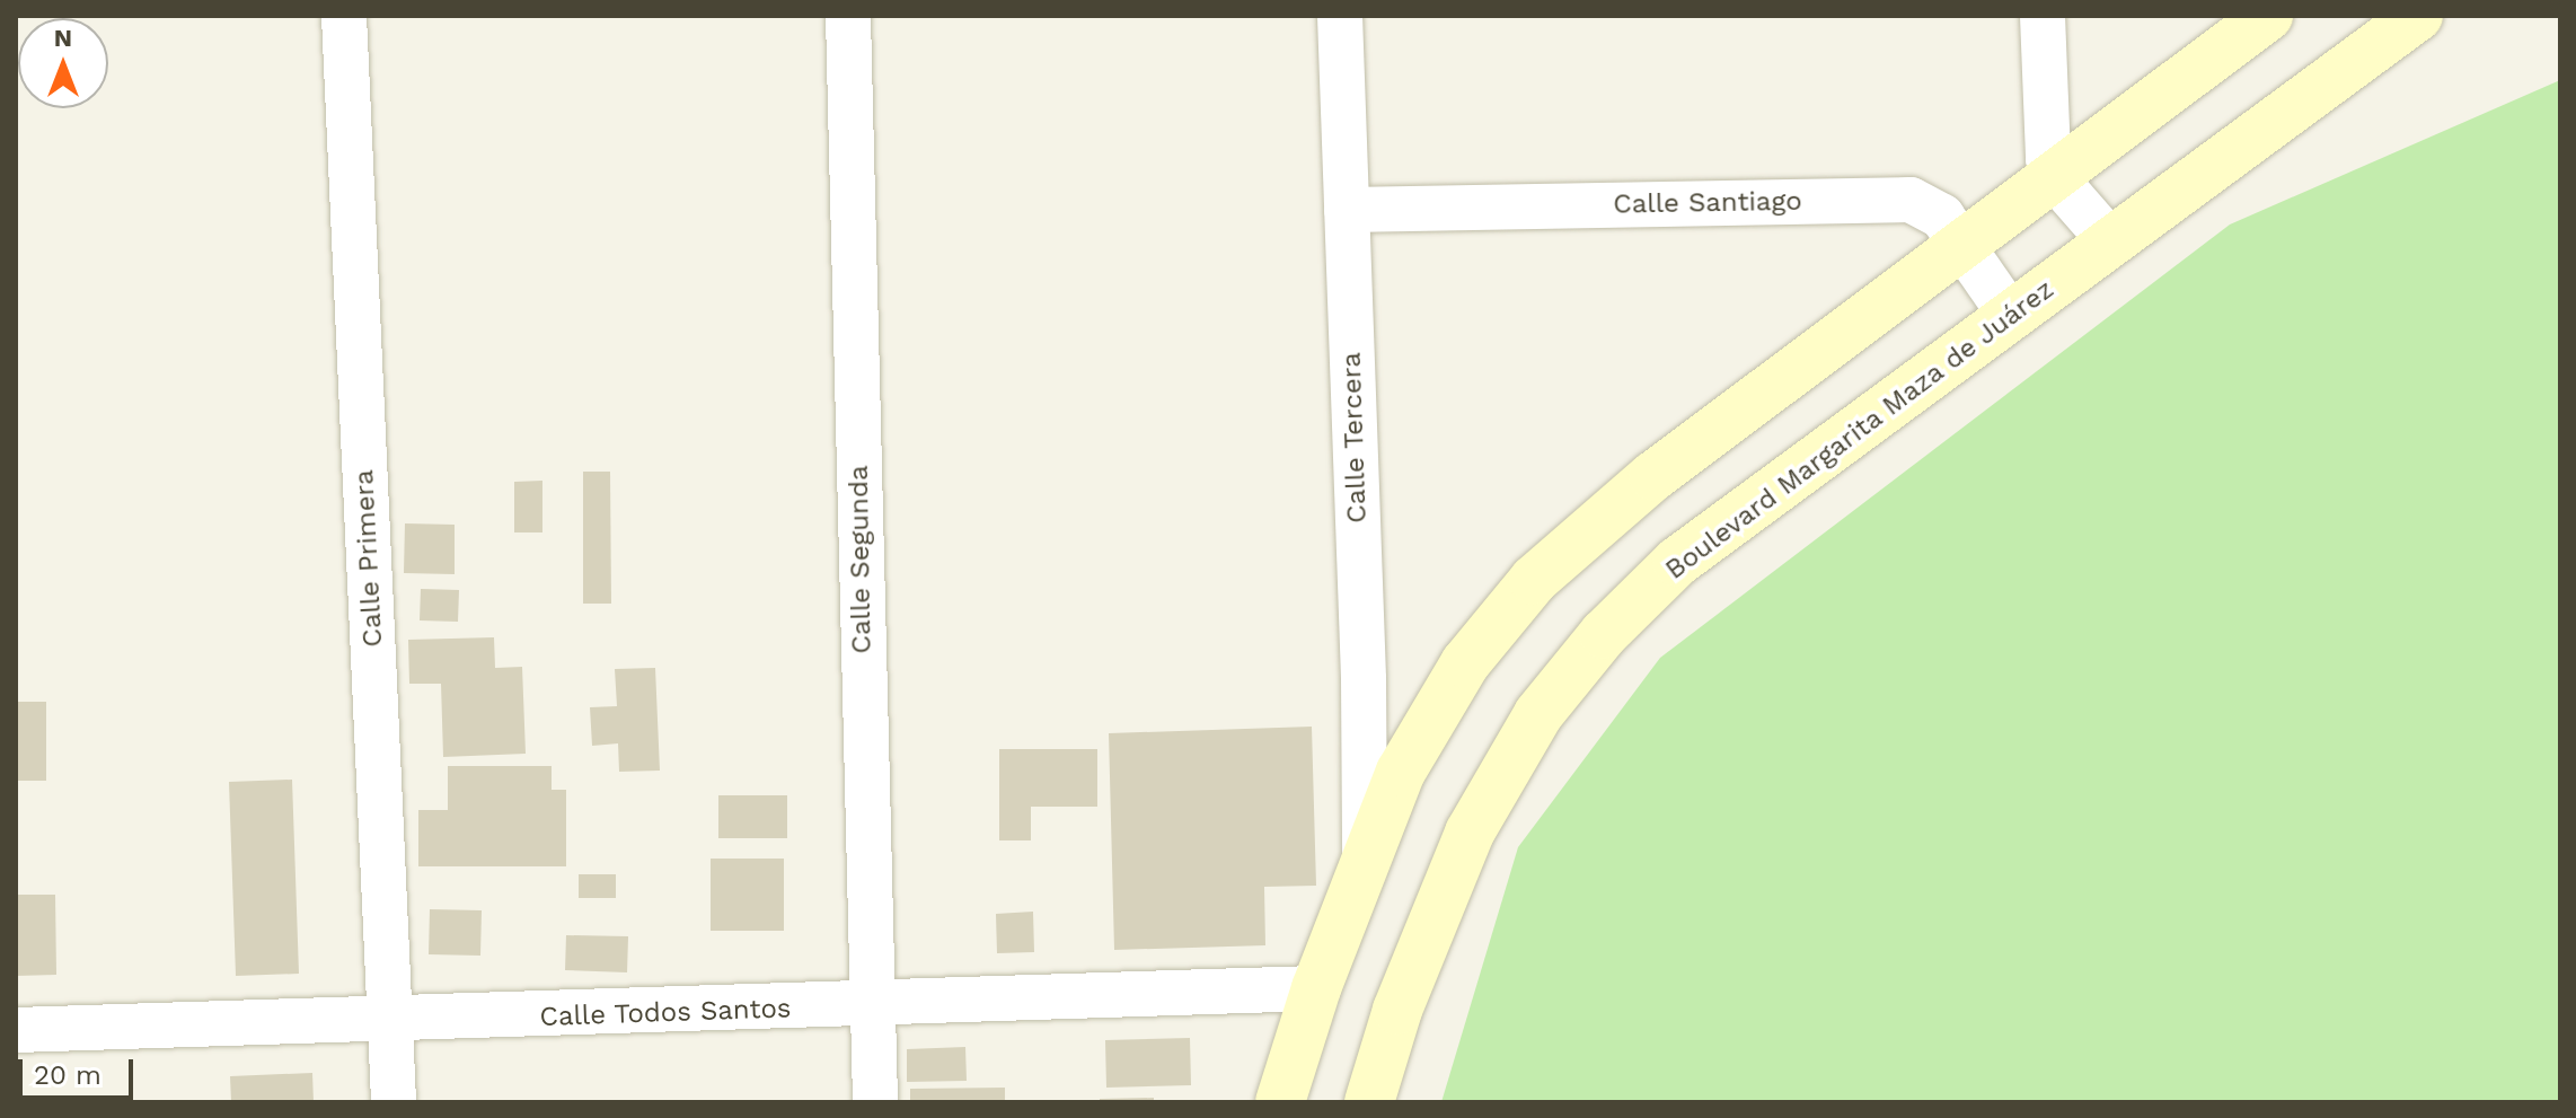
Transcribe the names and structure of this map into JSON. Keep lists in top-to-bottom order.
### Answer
{
  "streets": {
    "main road": ["Boulevard Margarita Maza de Juárez"],
    "street": [
      "Calle Santiago",
      "Calle Tercera",
      "Calle Primera",
      "Calle Segunda",
      "Calle Todos Santos"
    ]
  },
  "crossings": [
    ["Calle Santiago", "Boulevard Margarita Maza de Juárez"],
    ["Calle Santiago", "Calle Tercera"],
    ["Calle Primera", "Calle Todos Santos"],
    ["Calle Segunda", "Calle Todos Santos"]
  ],
  "scale_bar": "20 m",
  "north": "top"
}
